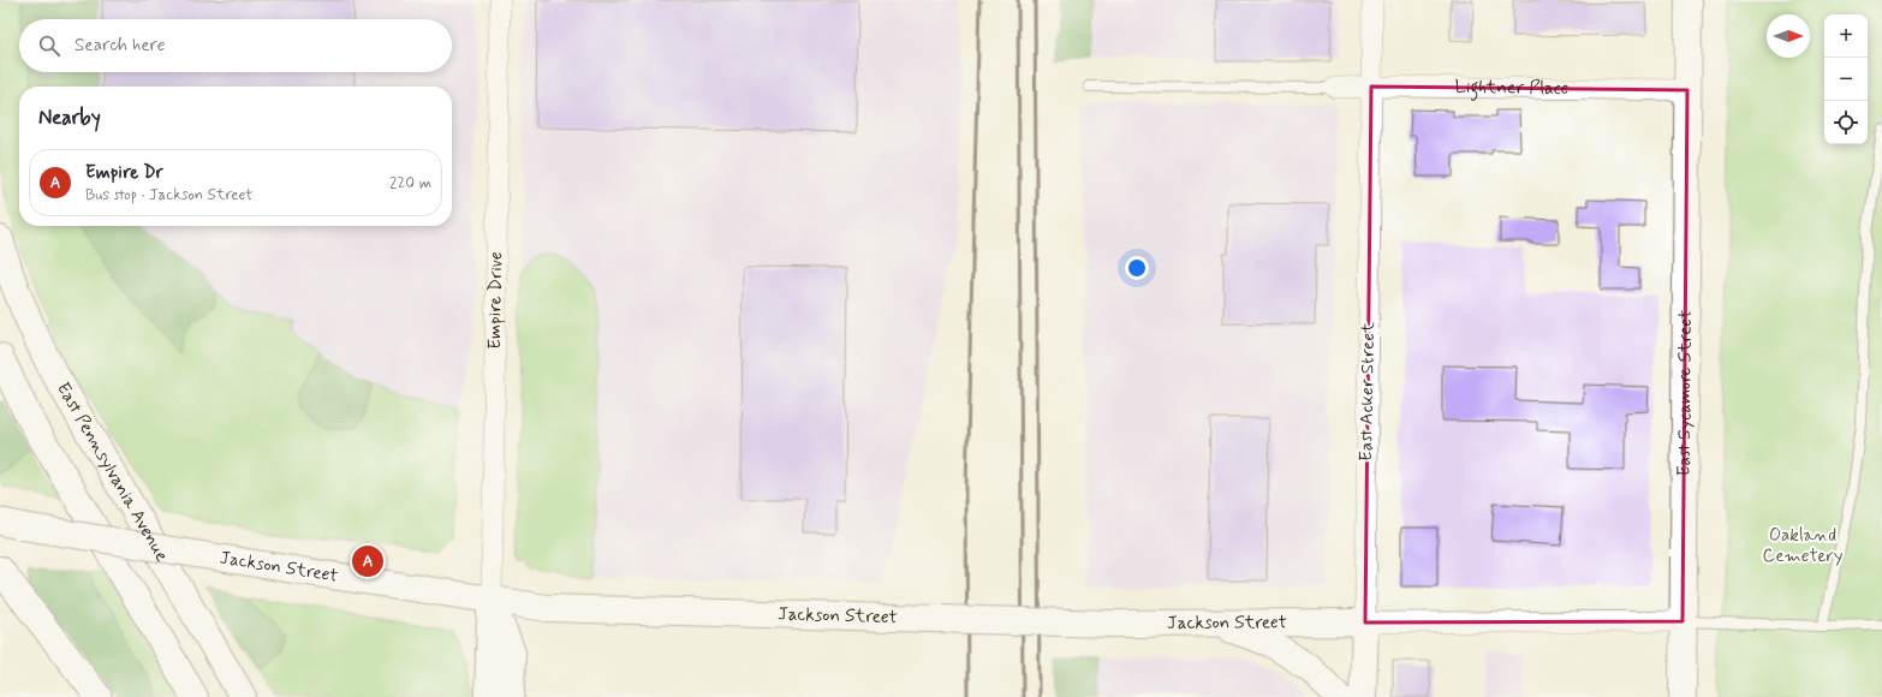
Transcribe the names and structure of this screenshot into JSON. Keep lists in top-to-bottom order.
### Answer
{
  "streets": {
    "street": [
      "Lightner Place",
      "Empire Drive",
      "East Acker Street",
      "East Sycamore Street",
      "East Pennsylvania Avenue",
      "Jackson Street"
    ]
  },
  "crossings": [
    ["Lightner Place", "East Acker Street"],
    ["Lightner Place", "East Sycamore Street"],
    ["Empire Drive", "Jackson Street"],
    ["East Acker Street", "Jackson Street"],
    ["East Sycamore Street", "Jackson Street"]
  ],
  "parks": ["Oakland Cemetery"],
  "north": "right",
  "page": {
    "map_buttons": ["+", "−"],
    "search": "Search here",
    "heading": "Nearby",
    "list": [
      {
        "mark": "A",
        "name": "Empire Dr",
        "note": "Bus stop · Jackson Street",
        "value": "220 m"
      }
    ],
    "pins": "A"
  }
}
